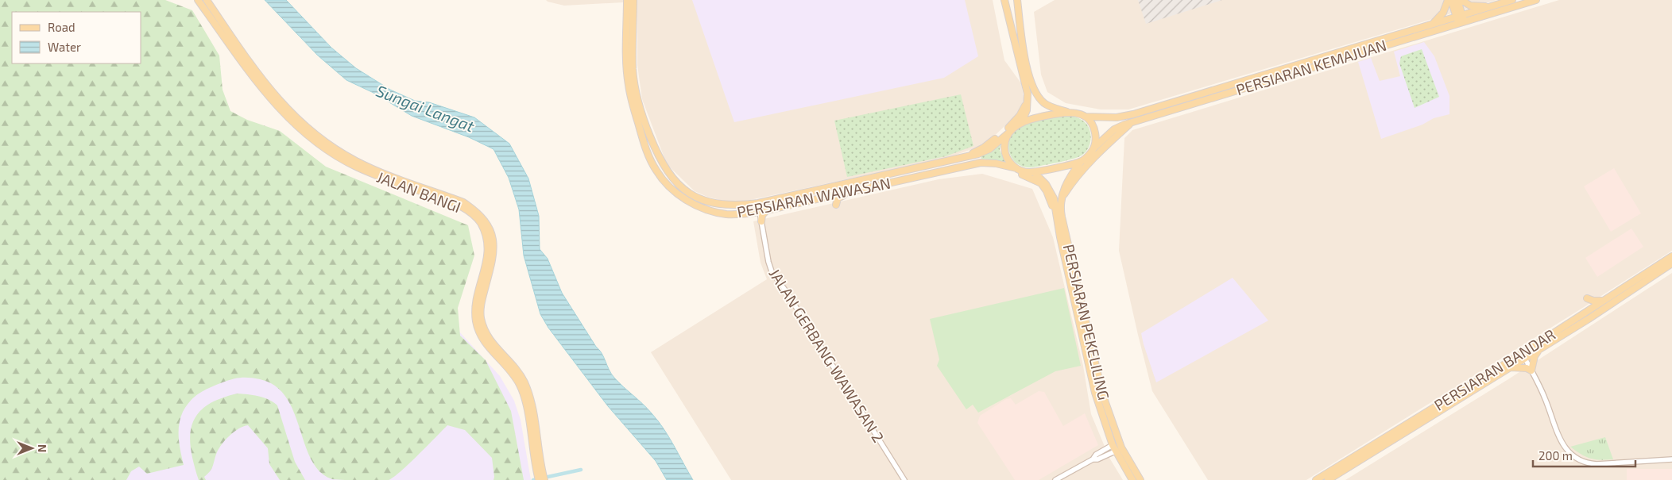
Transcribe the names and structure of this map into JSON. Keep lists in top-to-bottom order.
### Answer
{
  "streets": {
    "main road": [
      "PERSIARAN KEMAJUAN",
      "JALAN BANGI",
      "PERSIARAN WAWASAN",
      "PERSIARAN PEKELILING",
      "PERSIARAN BANDAR"
    ],
    "street": ["JALAN GERBANG WAWASAN 2"]
  },
  "crossings": [
    ["PERSIARAN KEMAJUAN", "PERSIARAN WAWASAN"],
    ["PERSIARAN KEMAJUAN", "PERSIARAN PEKELILING"],
    ["PERSIARAN WAWASAN", "PERSIARAN PEKELILING"],
    ["PERSIARAN WAWASAN", "JALAN GERBANG WAWASAN 2"]
  ],
  "water": ["Sungai Langat"],
  "legend": ["Road", "Water"],
  "scale_bar": "200 m",
  "north": "right"
}
